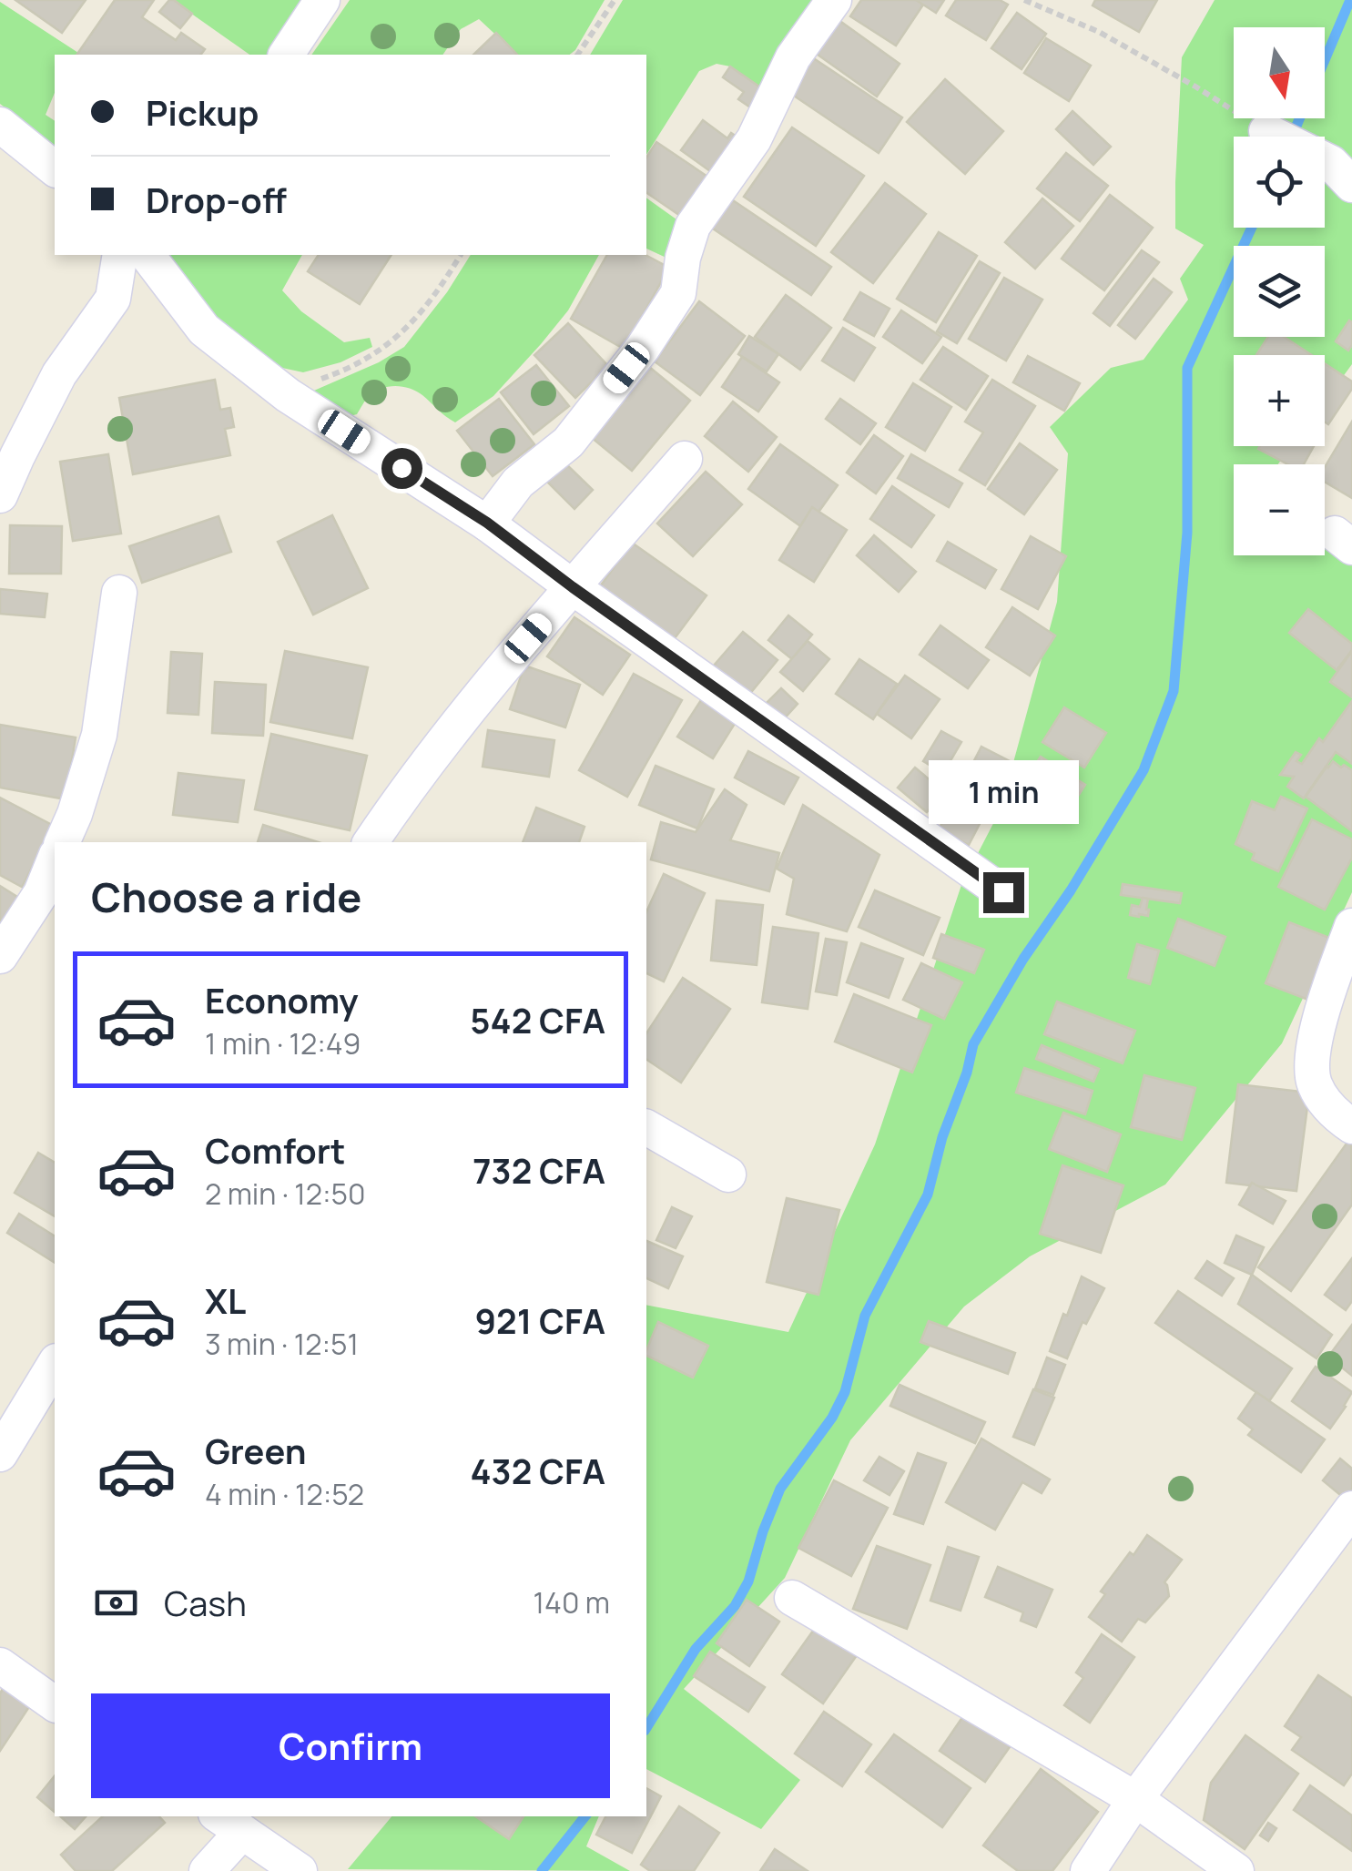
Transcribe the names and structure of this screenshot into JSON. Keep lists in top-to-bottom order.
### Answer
{
  "north": "bottom",
  "page": {
    "map_buttons": ["+", "−"],
    "banner": ["Pickup", "Drop-off"],
    "bubble": "1 min",
    "heading": "Choose a ride",
    "list": [
      {
        "name": "Economy",
        "note": "1 min · 12:49",
        "value": "542 CFA"
      },
      {
        "name": "Comfort",
        "note": "2 min · 12:50",
        "value": "732 CFA"
      },
      {
        "name": "XL",
        "note": "3 min · 12:51",
        "value": "921 CFA"
      },
      {
        "name": "Green",
        "note": "4 min · 12:52",
        "value": "432 CFA"
      }
    ],
    "pay": ["Cash", "140 m"],
    "buttons": "Confirm"
  }
}
